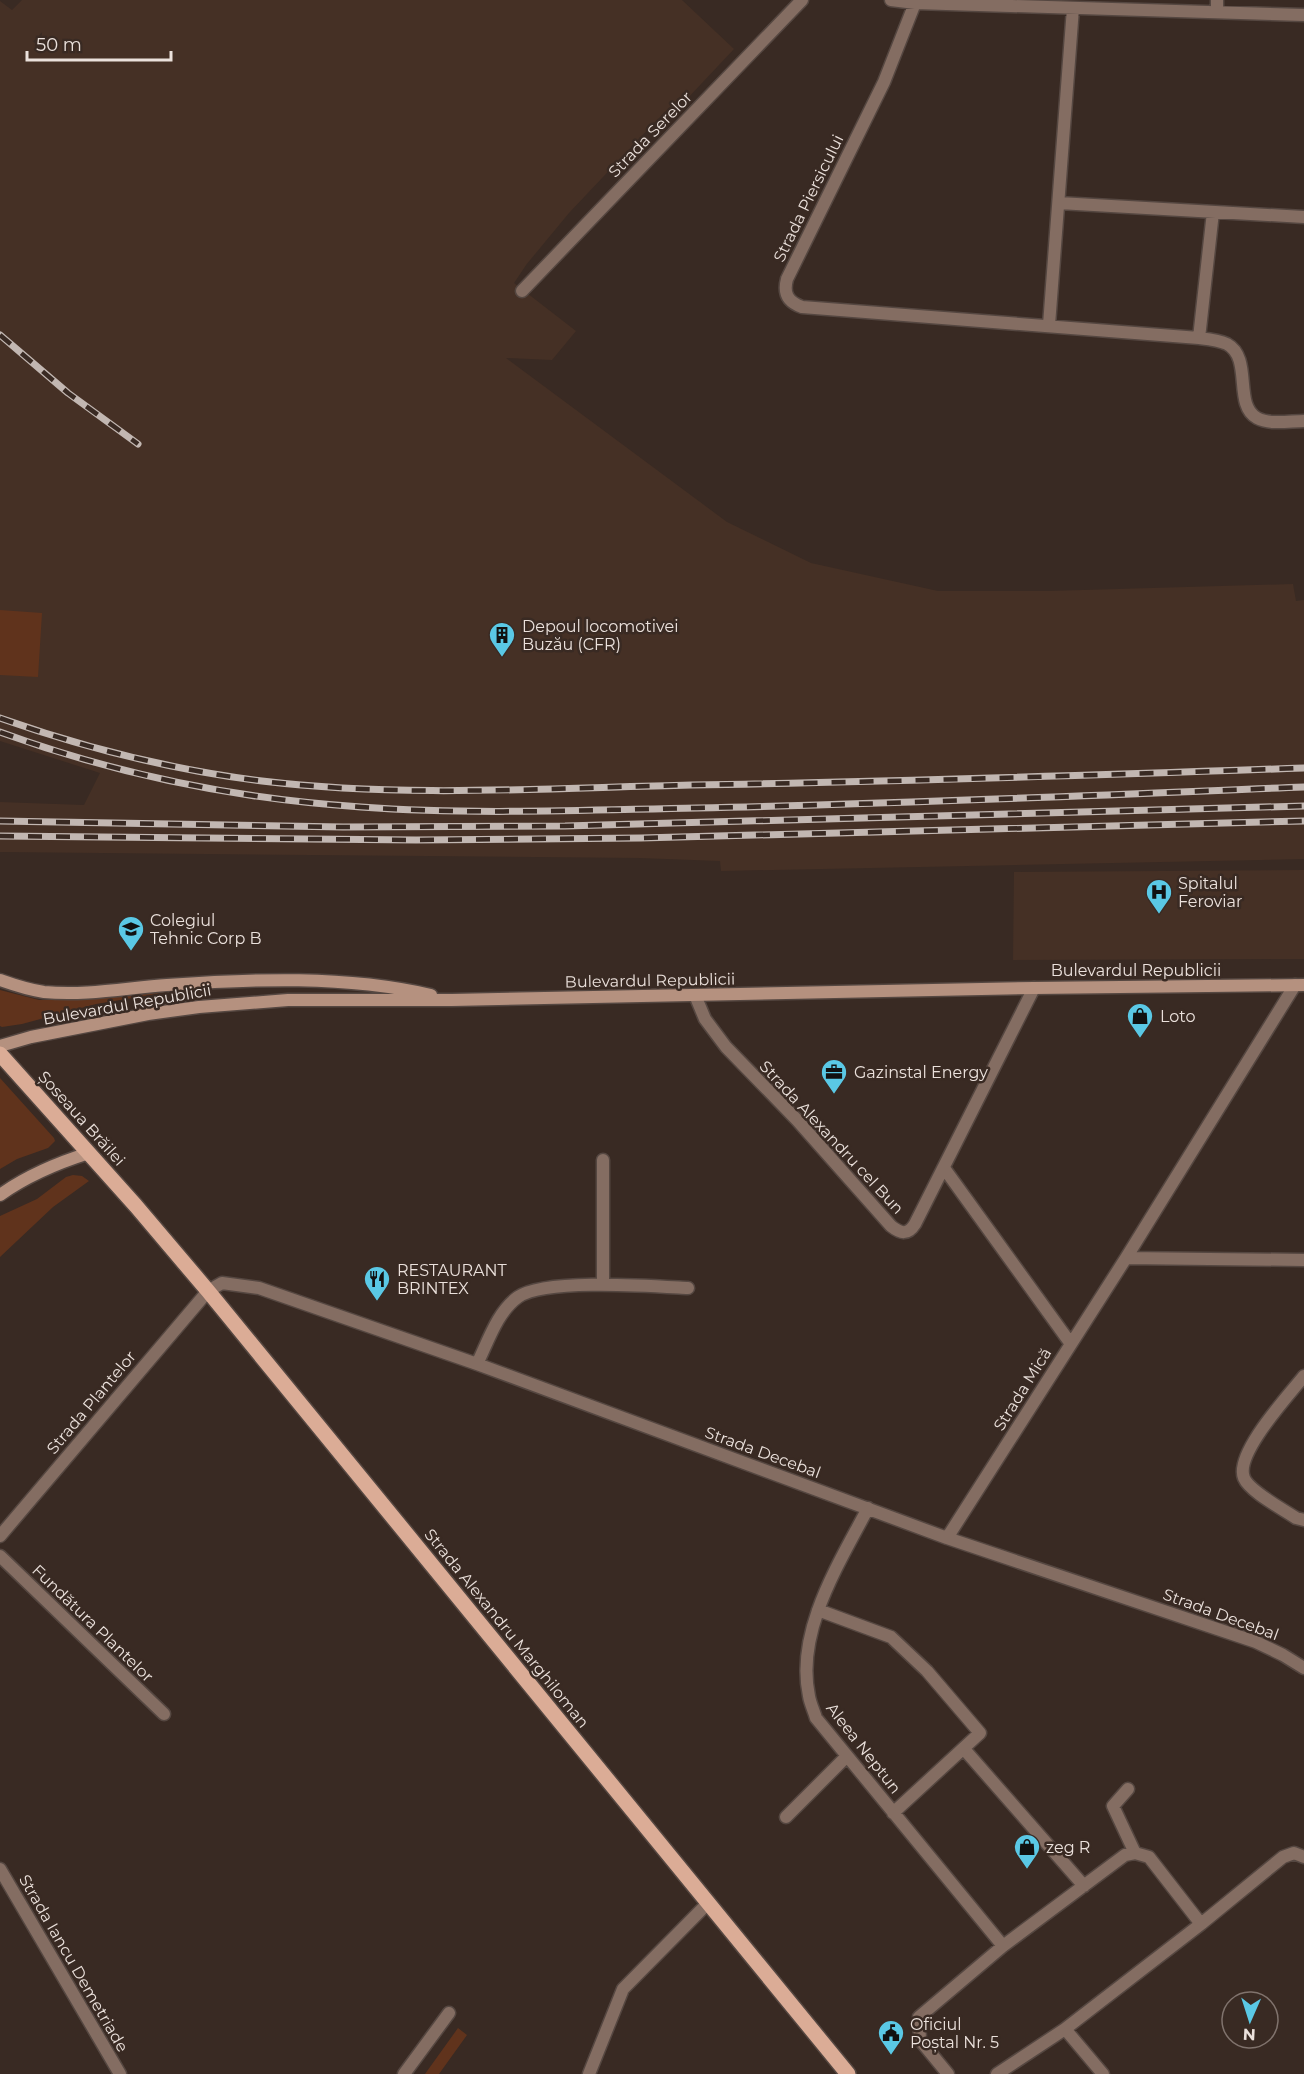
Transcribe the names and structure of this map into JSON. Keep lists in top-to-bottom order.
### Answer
{
  "streets": {
    "main road": ["Bulevardul Republicii", "Șoseaua Brăilei", "Strada Alexandru Marghiloman"],
    "street": [
      "Strada Serelor",
      "Strada Piersicului",
      "Strada Alexandru cel Bun",
      "Strada Mică",
      "Strada Plantelor",
      "Strada Decebal",
      "Fundătura Plantelor",
      "Aleea Neptun",
      "Strada Iancu Demetriade"
    ]
  },
  "crossings": [
    ["Bulevardul Republicii", "Strada Alexandru cel Bun"],
    ["Bulevardul Republicii", "Strada Mică"],
    ["Șoseaua Brăilei", "Strada Alexandru Marghiloman"],
    ["Strada Mică", "Strada Decebal"],
    ["Strada Plantelor", "Strada Decebal"],
    ["Strada Plantelor", "Strada Alexandru Marghiloman"],
    ["Strada Decebal", "Strada Alexandru Marghiloman"],
    ["Strada Decebal", "Aleea Neptun"]
  ],
  "places": {
    "building": ["Depoul locomotivei Buzău (CFR)"],
    "hospital": ["Spitalul Feroviar"],
    "school or university": ["Colegiul Tehnic Corp B"],
    "shop": ["Loto", "zeg R"],
    "office": ["Gazinstal Energy"],
    "restaurant": ["RESTAURANT BRINTEX"],
    "public building": ["Oficiul Poștal Nr. 5"]
  },
  "scale_bar": "50 m",
  "north": "bottom"
}
